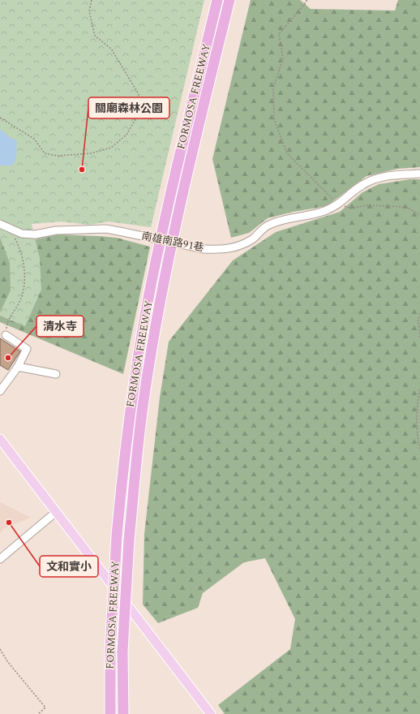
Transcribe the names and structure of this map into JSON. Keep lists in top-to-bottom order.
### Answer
{
  "streets": {
    "highway": ["FORMOSA FREEWAY"],
    "street": ["南雄南路91巷"]
  },
  "places": ["關廟森林公園", "清水寺", "文和實小"]
}
